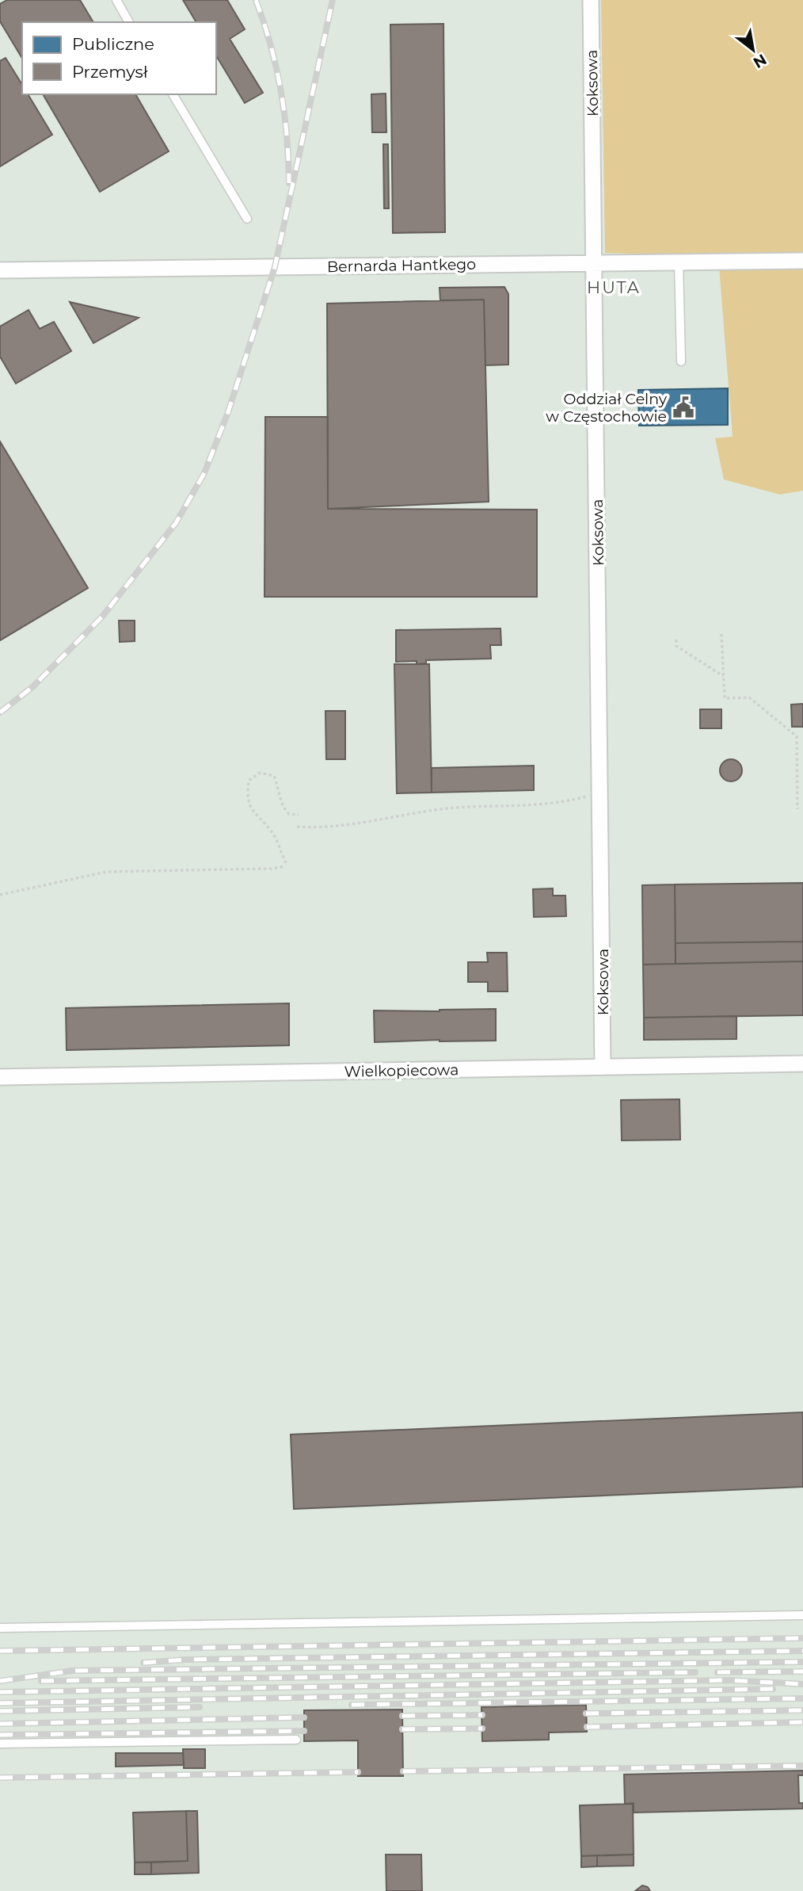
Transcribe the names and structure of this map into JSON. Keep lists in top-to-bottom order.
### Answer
{
  "streets": {
    "street": ["Koksowa", "Bernarda Hantkego", "Wielkopiecowa"]
  },
  "crossings": [
    ["Koksowa", "Bernarda Hantkego"],
    ["Koksowa", "Wielkopiecowa"]
  ],
  "districts": ["HUTA"],
  "places": {
    "public building": ["Oddział Celny w Częstochowie"]
  },
  "legend": ["Publiczne", "Przemysł"],
  "north": "bottom right"
}
